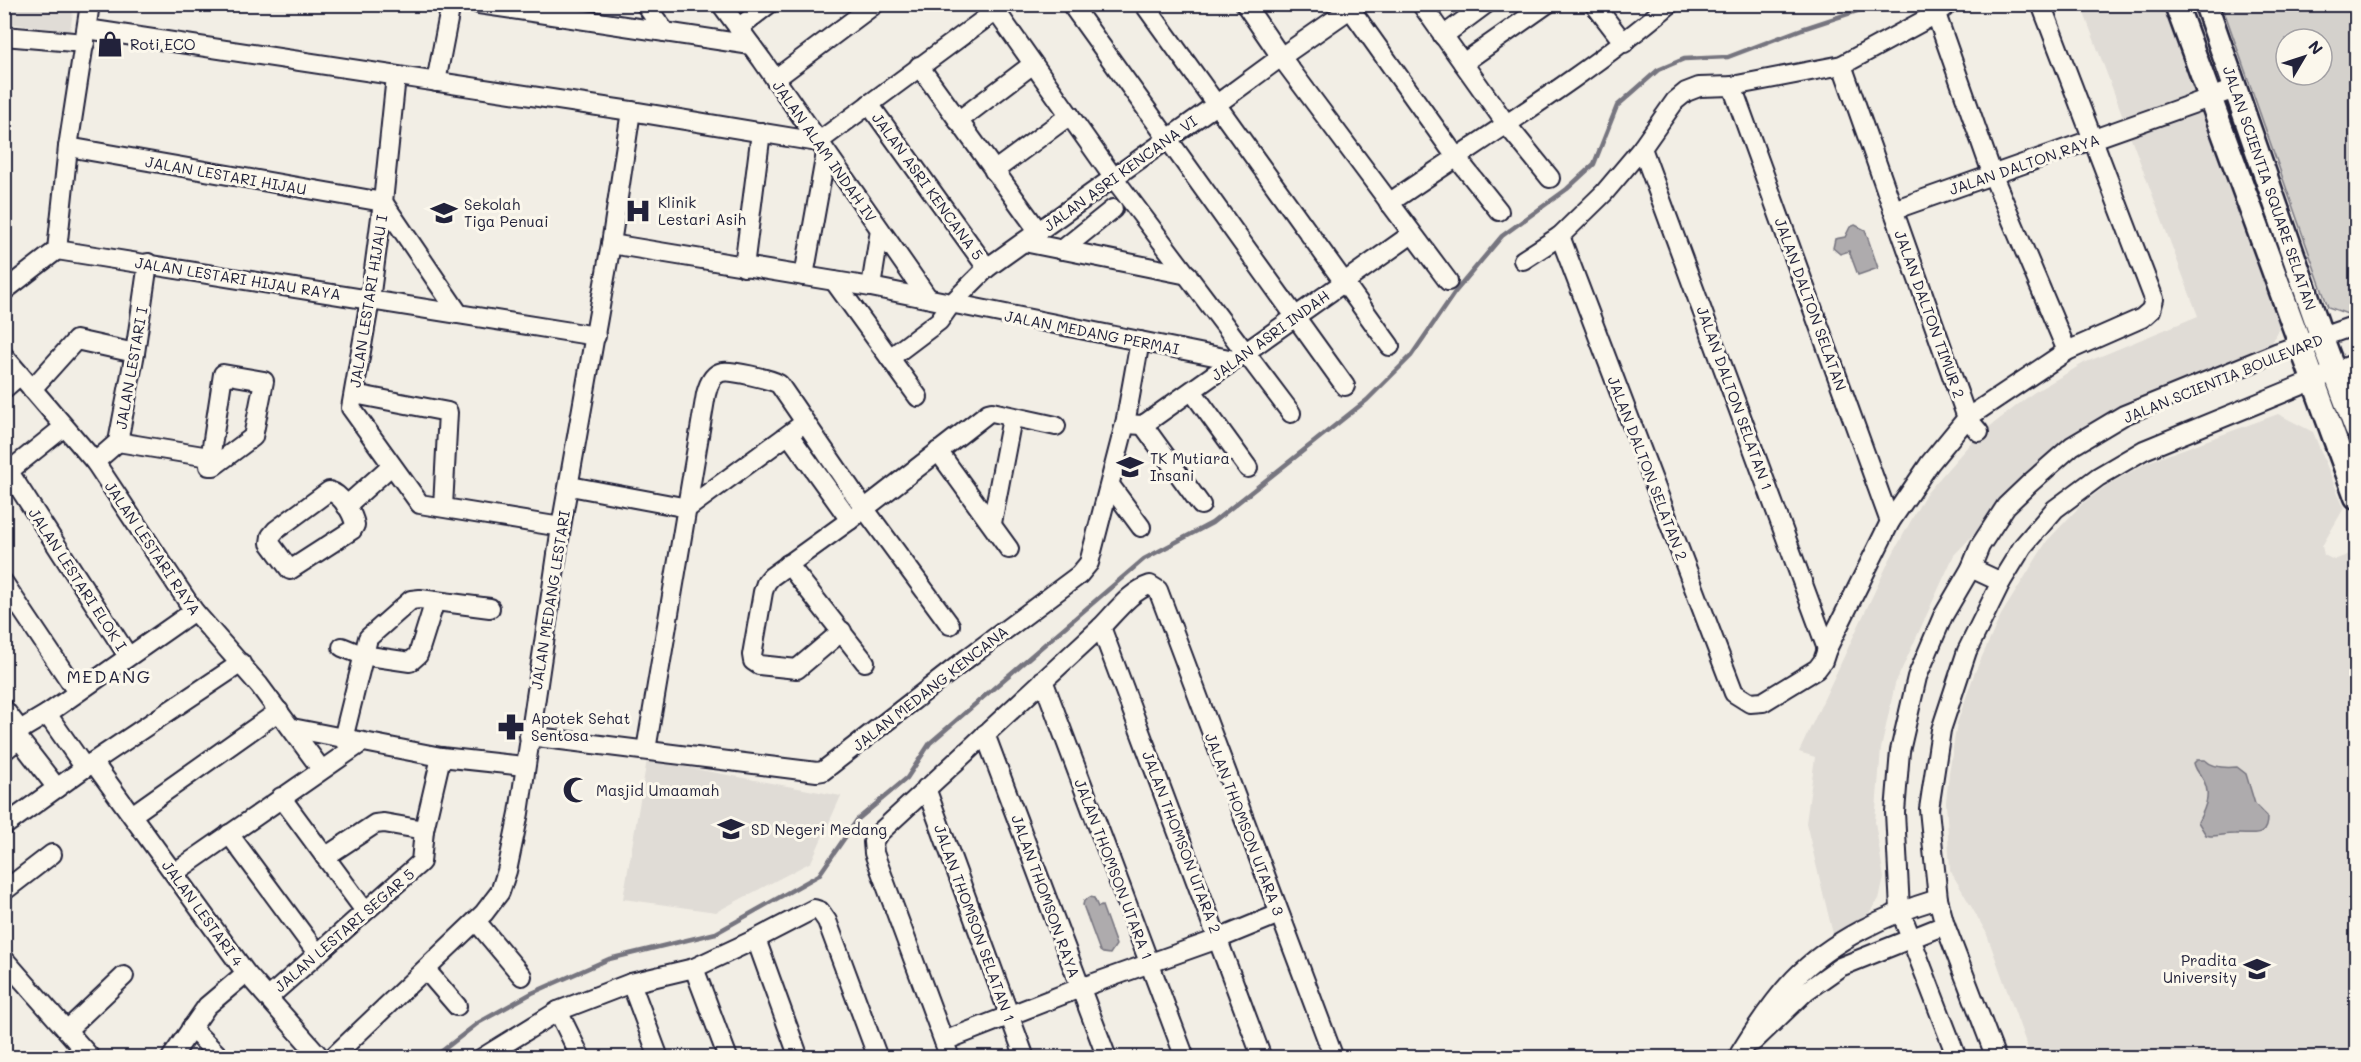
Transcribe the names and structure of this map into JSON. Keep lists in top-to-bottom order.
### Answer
{
  "streets": {
    "street": [
      "JALAN ALAM INDAH IV",
      "JALAN DALTON RAYA",
      "JALAN ASRI KENCANA VI",
      "JALAN LESTARI HIJAU",
      "JALAN ASRI KENCANA 5",
      "JALAN SCIENTIA SQUARE SELATAN",
      "JALAN LESTARI HIJAU RAYA",
      "JALAN LESTARI HIJAU I",
      "JALAN DALTON SELATAN",
      "JALAN DALTON TIMUR 2",
      "JALAN MEDANG PERMAI",
      "JALAN ASRI INDAH",
      "JALAN LESTARI I",
      "JALAN SCIENTIA BOULEVARD",
      "JALAN DALTON SELATAN 1",
      "JALAN DALTON SELATAN 2",
      "JALAN LESTARI RAYA",
      "JALAN LESTARI ELOK I",
      "JALAN MEDANG LESTARI",
      "JALAN MEDANG KENCANA",
      "JALAN THOMSON UTARA 3",
      "JALAN THOMSON UTARA 2",
      "JALAN THOMSON UTARA 1",
      "JALAN THOMSON RAYA",
      "JALAN LESTARI 4",
      "JALAN THOMSON SELATAN 1",
      "JALAN LESTARI SEGAR 5"
    ]
  },
  "crossings": [
    ["JALAN ALAM INDAH IV", "JALAN MEDANG PERMAI"],
    ["JALAN DALTON RAYA", "JALAN SCIENTIA SQUARE SELATAN"],
    ["JALAN DALTON RAYA", "JALAN DALTON TIMUR 2"],
    ["JALAN ASRI KENCANA VI", "JALAN ASRI KENCANA 5"],
    ["JALAN ASRI KENCANA VI", "JALAN MEDANG PERMAI"],
    ["JALAN LESTARI HIJAU", "JALAN LESTARI HIJAU I"],
    ["JALAN SCIENTIA SQUARE SELATAN", "JALAN SCIENTIA BOULEVARD"],
    ["JALAN LESTARI HIJAU RAYA", "JALAN LESTARI HIJAU I"],
    ["JALAN LESTARI HIJAU RAYA", "JALAN LESTARI I"],
    ["JALAN LESTARI HIJAU RAYA", "JALAN MEDANG LESTARI"],
    ["JALAN LESTARI HIJAU I", "JALAN MEDANG LESTARI"],
    ["JALAN MEDANG PERMAI", "JALAN ASRI INDAH"],
    ["JALAN MEDANG PERMAI", "JALAN MEDANG LESTARI"],
    ["JALAN MEDANG PERMAI", "JALAN MEDANG KENCANA"],
    ["JALAN LESTARI I", "JALAN LESTARI RAYA"],
    ["JALAN DALTON SELATAN 1", "JALAN DALTON SELATAN 2"],
    ["JALAN MEDANG LESTARI", "JALAN MEDANG KENCANA"],
    ["JALAN THOMSON UTARA 3", "JALAN THOMSON UTARA 2"],
    ["JALAN LESTARI 4", "JALAN LESTARI SEGAR 5"]
  ],
  "districts": ["MEDANG"],
  "places": {
    "shop": ["Roti ECO"],
    "hospital": ["Klinik Lestari Asih"],
    "school or university": [
      "Sekolah Tiga Penuai",
      "TK Mutiara Insani",
      "SD Negeri Medang",
      "Pradita University"
    ],
    "pharmacy": ["Apotek Sehat Sentosa"],
    "mosque": ["Masjid Umaamah"]
  },
  "north": "top right"
}
